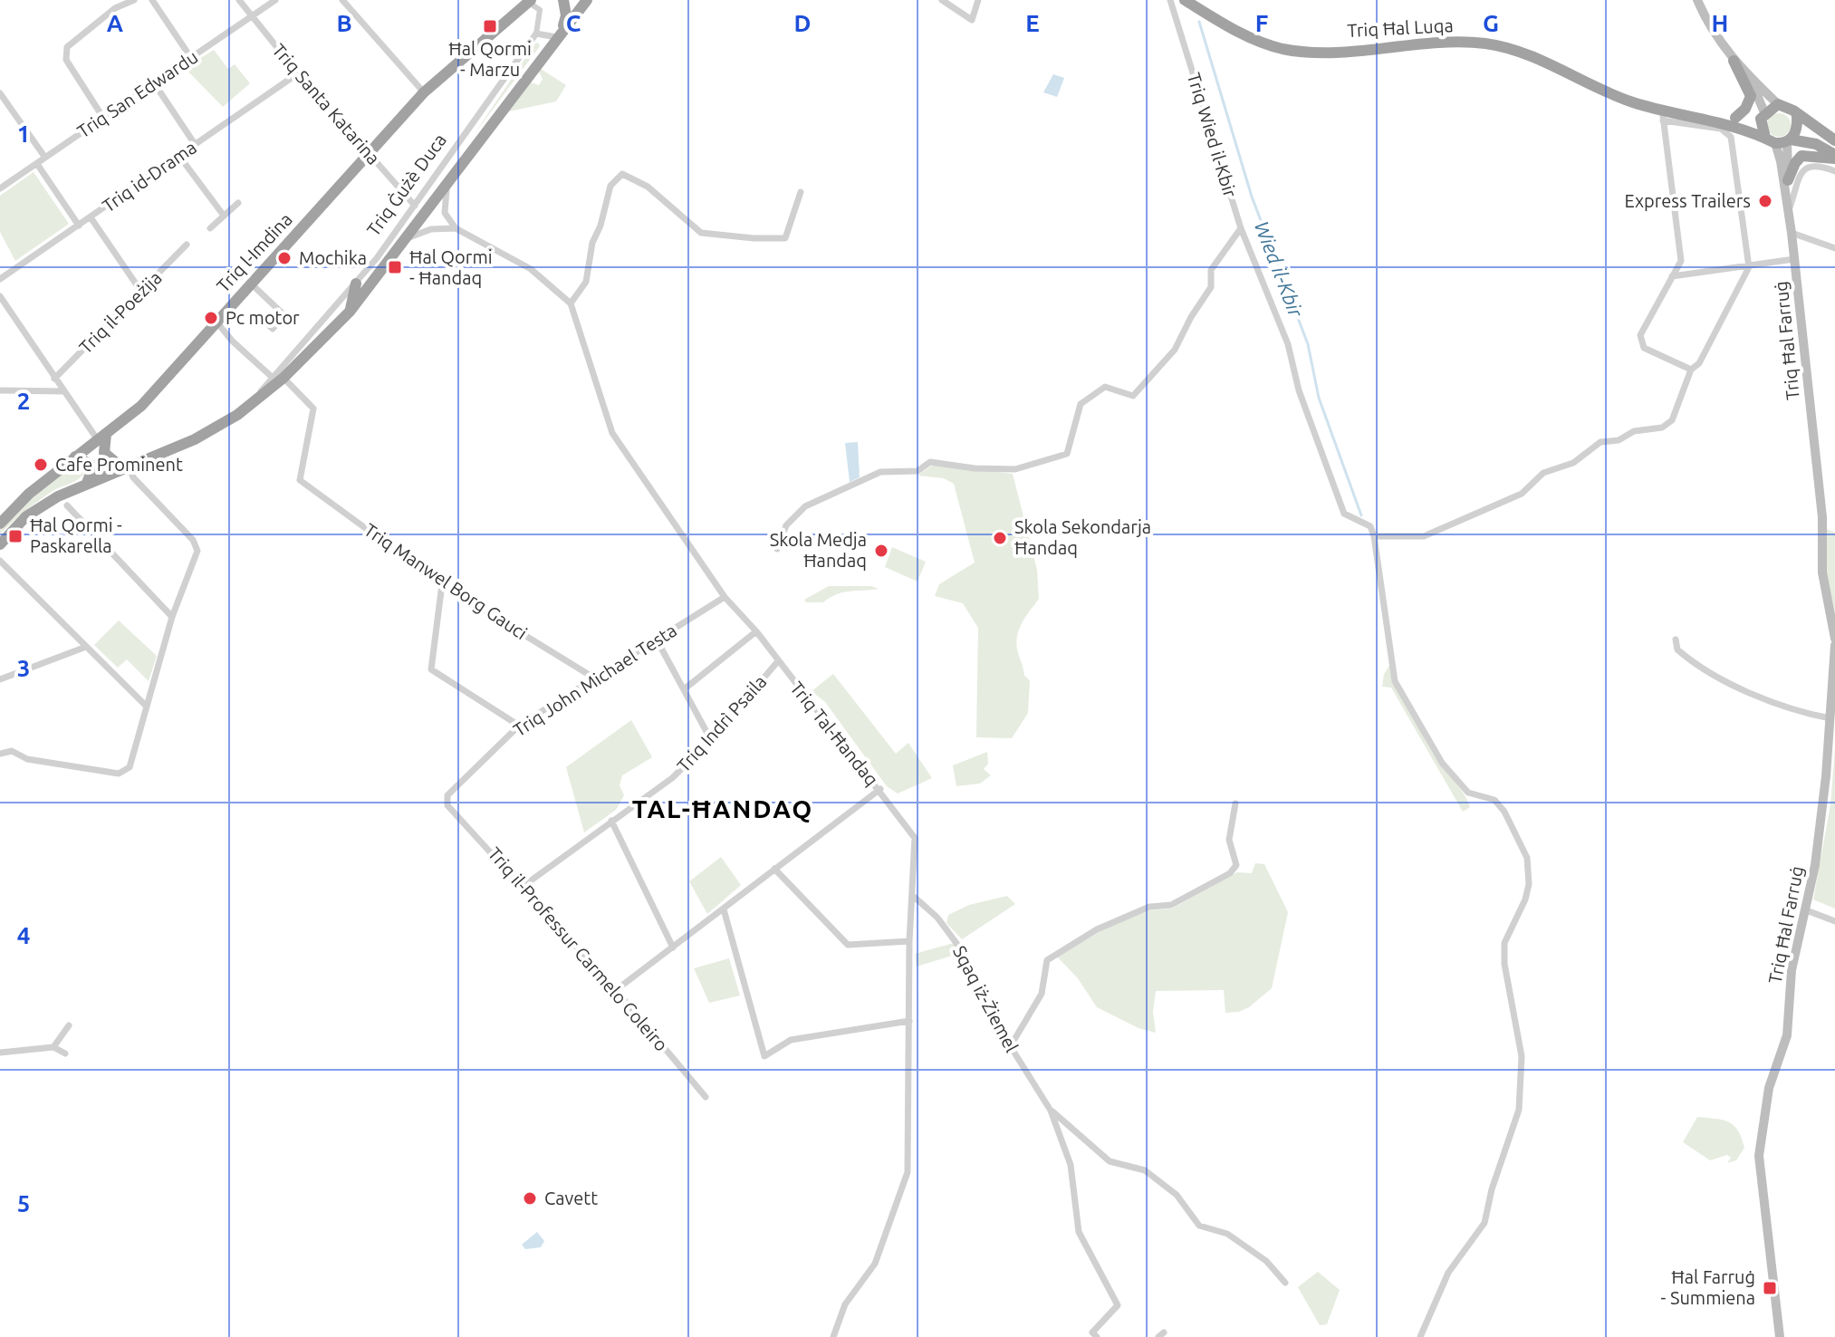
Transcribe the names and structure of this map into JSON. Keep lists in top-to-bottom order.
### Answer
{
  "streets": {
    "highway": ["Triq Ħal Luqa", "Triq Ġużè Duca", "Triq l-Imdina"],
    "main road": ["Triq Ħal Farruġ"],
    "street": [
      "Triq San Edwardu",
      "Triq Santa Katarina",
      "Triq Wied il-Kbir",
      "Triq id-Drama",
      "Triq il-Poeżija",
      "Triq Manwel Borg Gauci",
      "Triq John Michael Testa",
      "Triq Indrì Psaila",
      "Triq Tal-Ħandaq",
      "Triq il-Professur Carmelo Coleiro",
      "Sqaq iż-Żiemel"
    ]
  },
  "crossings": [
    ["Triq Ħal Luqa", "Triq Ħal Farruġ"],
    ["Triq San Edwardu", "Triq Santa Katarina"],
    ["Triq Santa Katarina", "Triq id-Drama"],
    ["Triq Santa Katarina", "Triq Ġużè Duca"],
    ["Triq Santa Katarina", "Triq l-Imdina"],
    ["Triq Ġużè Duca", "Triq Manwel Borg Gauci"],
    ["Triq Manwel Borg Gauci", "Triq John Michael Testa"],
    ["Triq John Michael Testa", "Triq Tal-Ħandaq"],
    ["Triq John Michael Testa", "Triq il-Professur Carmelo Coleiro"],
    ["Triq Indrì Psaila", "Triq Tal-Ħandaq"],
    ["Triq Indrì Psaila", "Triq il-Professur Carmelo Coleiro"],
    ["Triq Tal-Ħandaq", "Sqaq iż-Żiemel"]
  ],
  "districts": ["TAL-ĦANDAQ"],
  "water": ["Wied il-Kbir"],
  "places": {
    "transit": [
      "Ħal Qormi - Marzu",
      "Ħal Qormi - Ħandaq",
      "Ħal Qormi - Paskarella",
      "Ħal Farruġ - Summiena"
    ],
    "other": [
      "Express Trailers",
      "Mochika",
      "Pc motor",
      "Cafe Prominent",
      "Skola Sekondarja Ħandaq",
      "Skola Medja Ħandaq",
      "Cavett"
    ]
  },
  "grid": {
    "columns": [
      "A",
      "B",
      "C",
      "D",
      "E",
      "F",
      "G",
      "H"
    ],
    "rows": [
      "1",
      "2",
      "3",
      "4",
      "5"
    ]
  }
}
